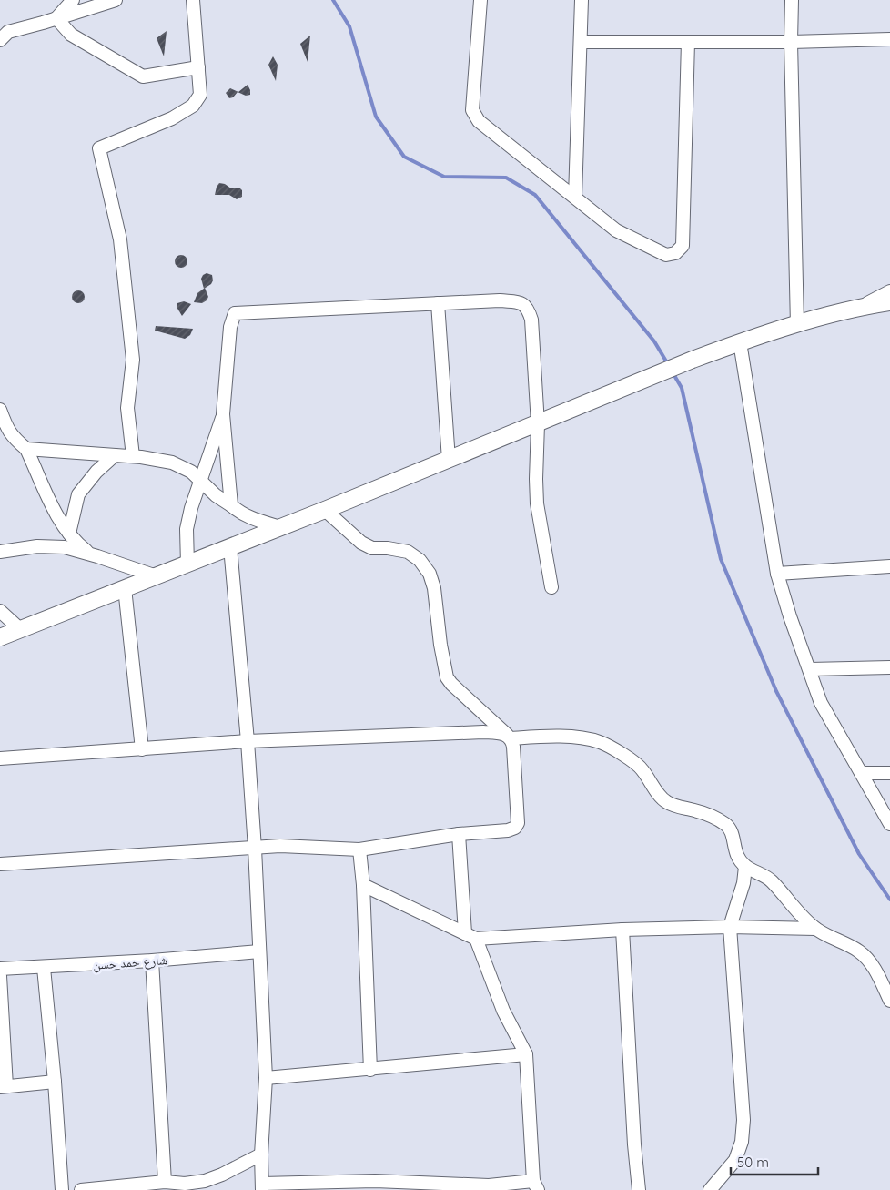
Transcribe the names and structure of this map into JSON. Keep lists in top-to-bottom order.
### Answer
{
  "streets": {
    "street": ["شارع حمد حسن"]
  },
  "scale_bar": "50 m"
}
